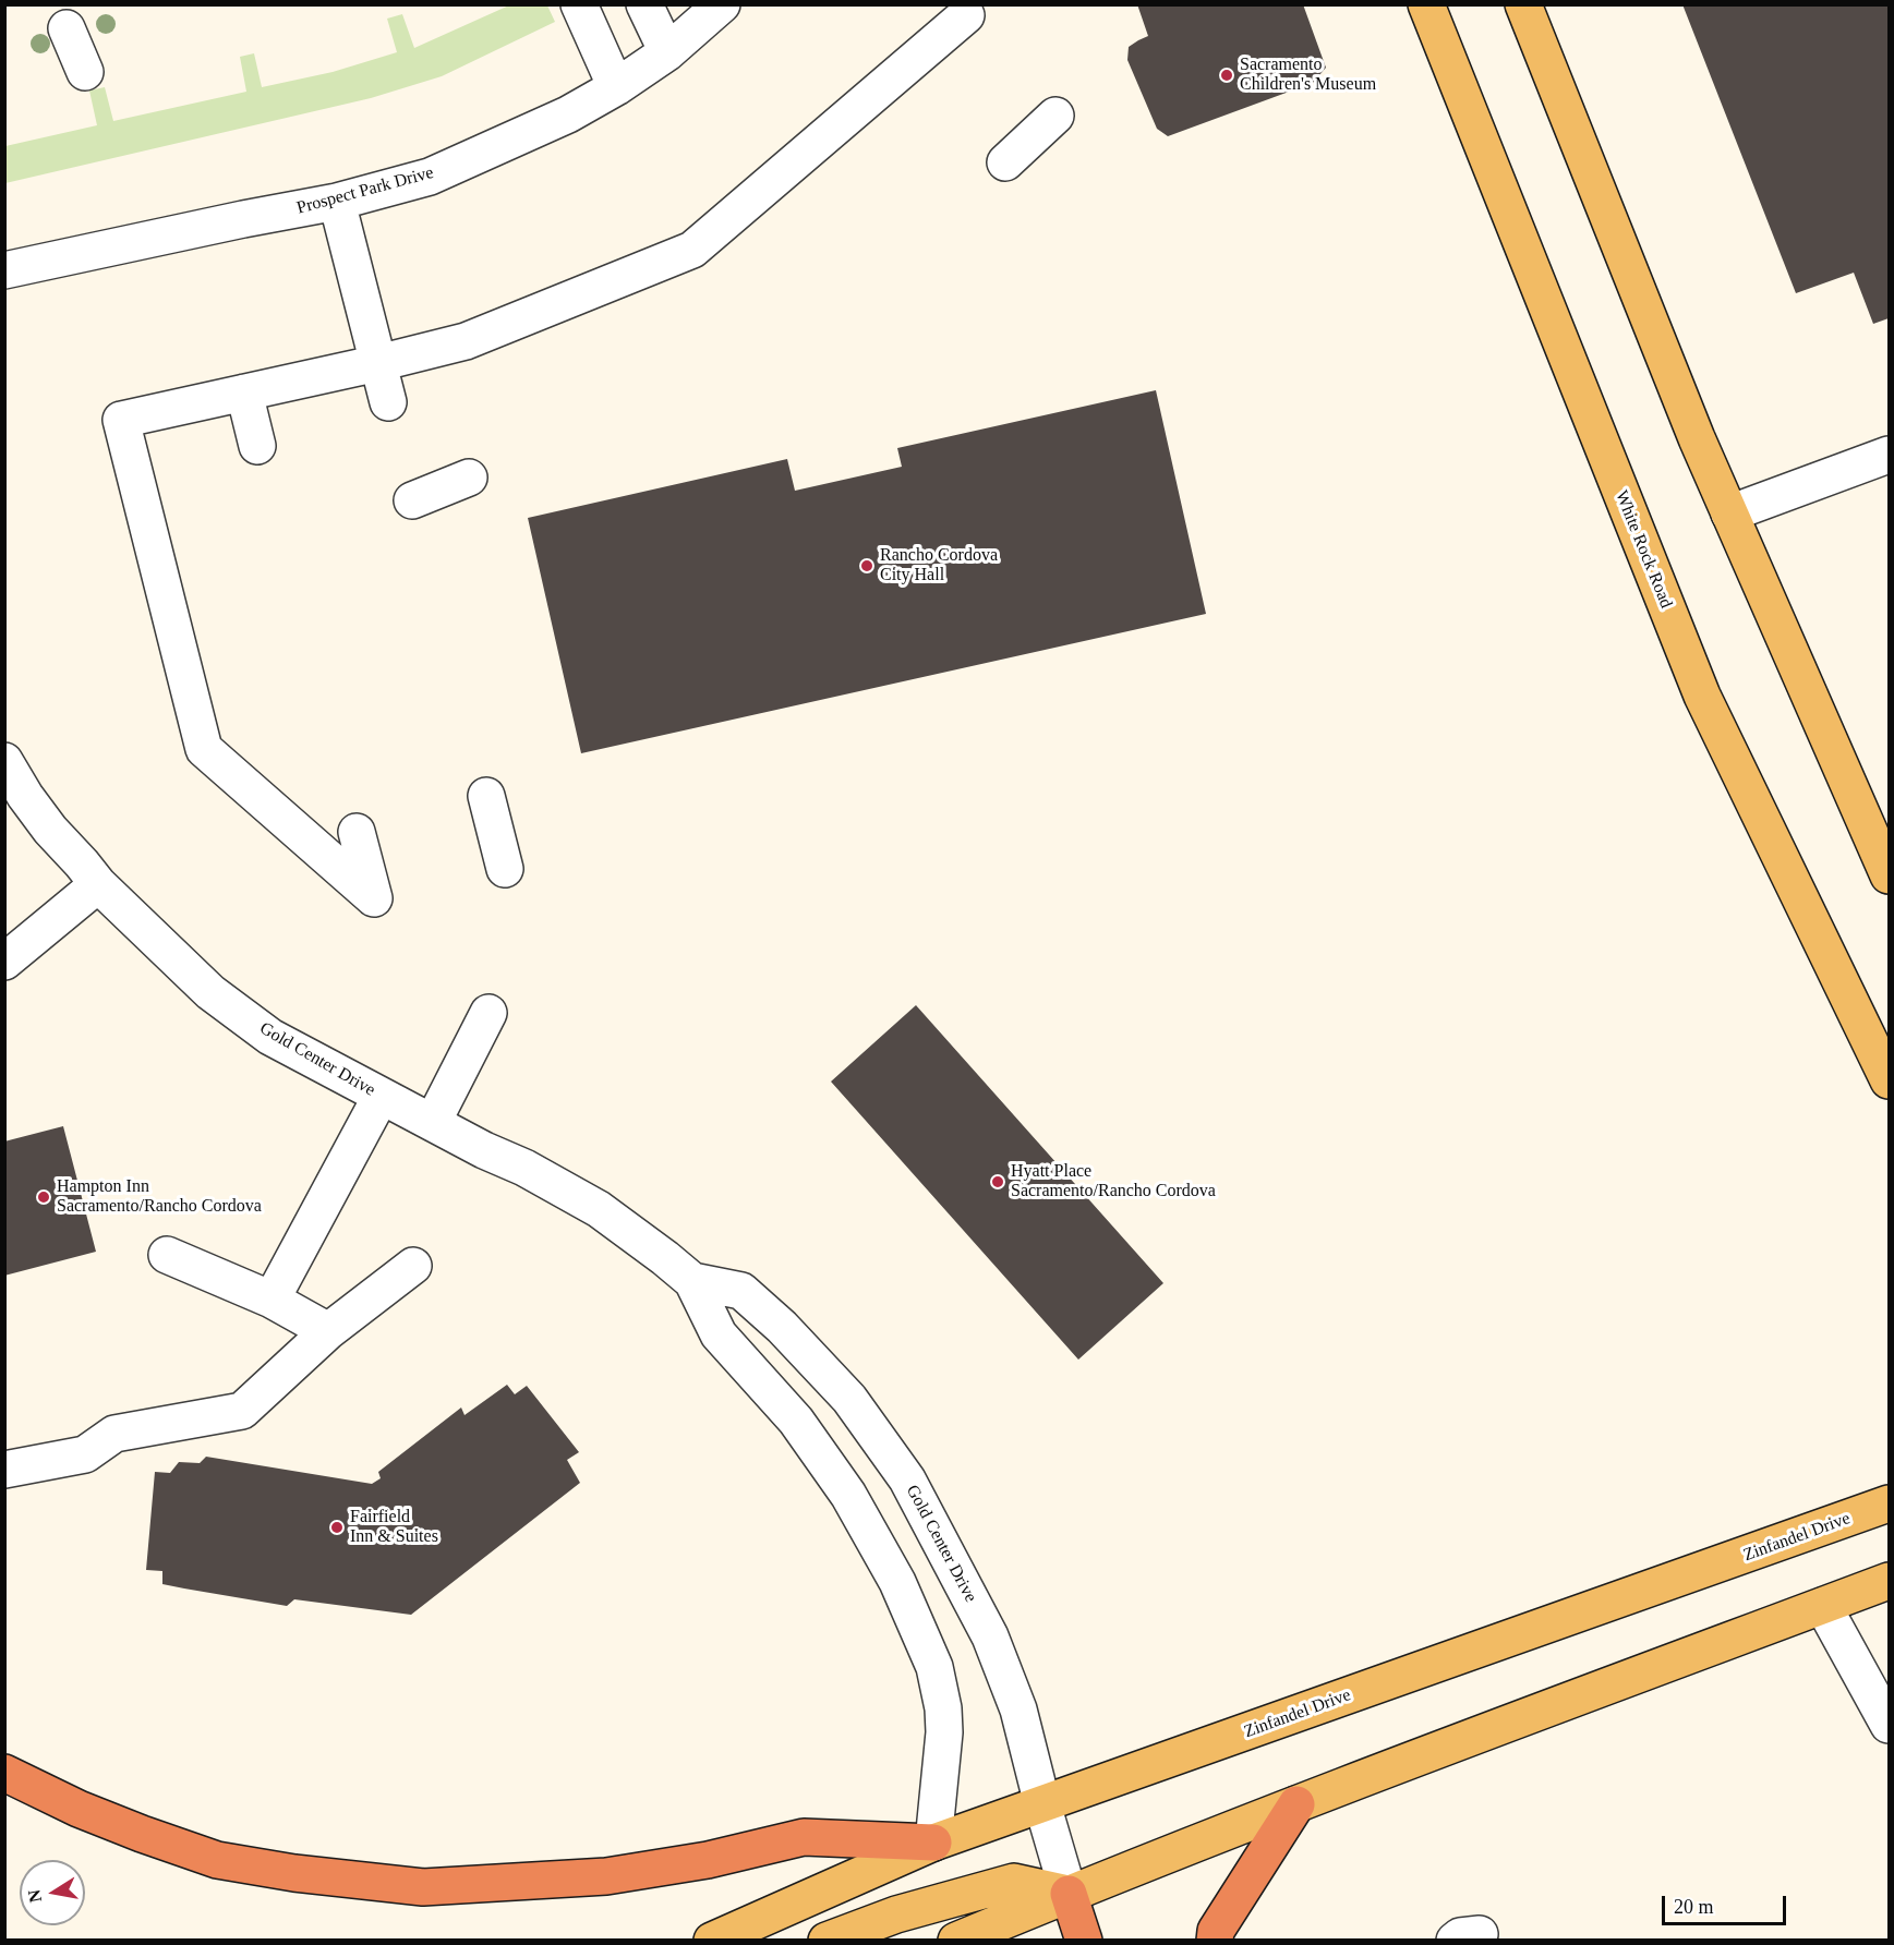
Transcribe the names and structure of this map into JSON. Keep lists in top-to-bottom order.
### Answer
{
  "streets": {
    "main road": ["White Rock Road", "Zinfandel Drive"],
    "street": ["Prospect Park Drive", "Gold Center Drive"]
  },
  "crossings": [
    ["Gold Center Drive", "Zinfandel Drive"]
  ],
  "places": [
    "Sacramento Children's Museum",
    "Rancho Cordova City Hall",
    "Hyatt Place Sacramento/Rancho Cordova",
    "Hampton Inn Sacramento/Rancho Cordova",
    "Fairfield Inn & Suites"
  ],
  "scale_bar": "20 m",
  "north": "left"
}
